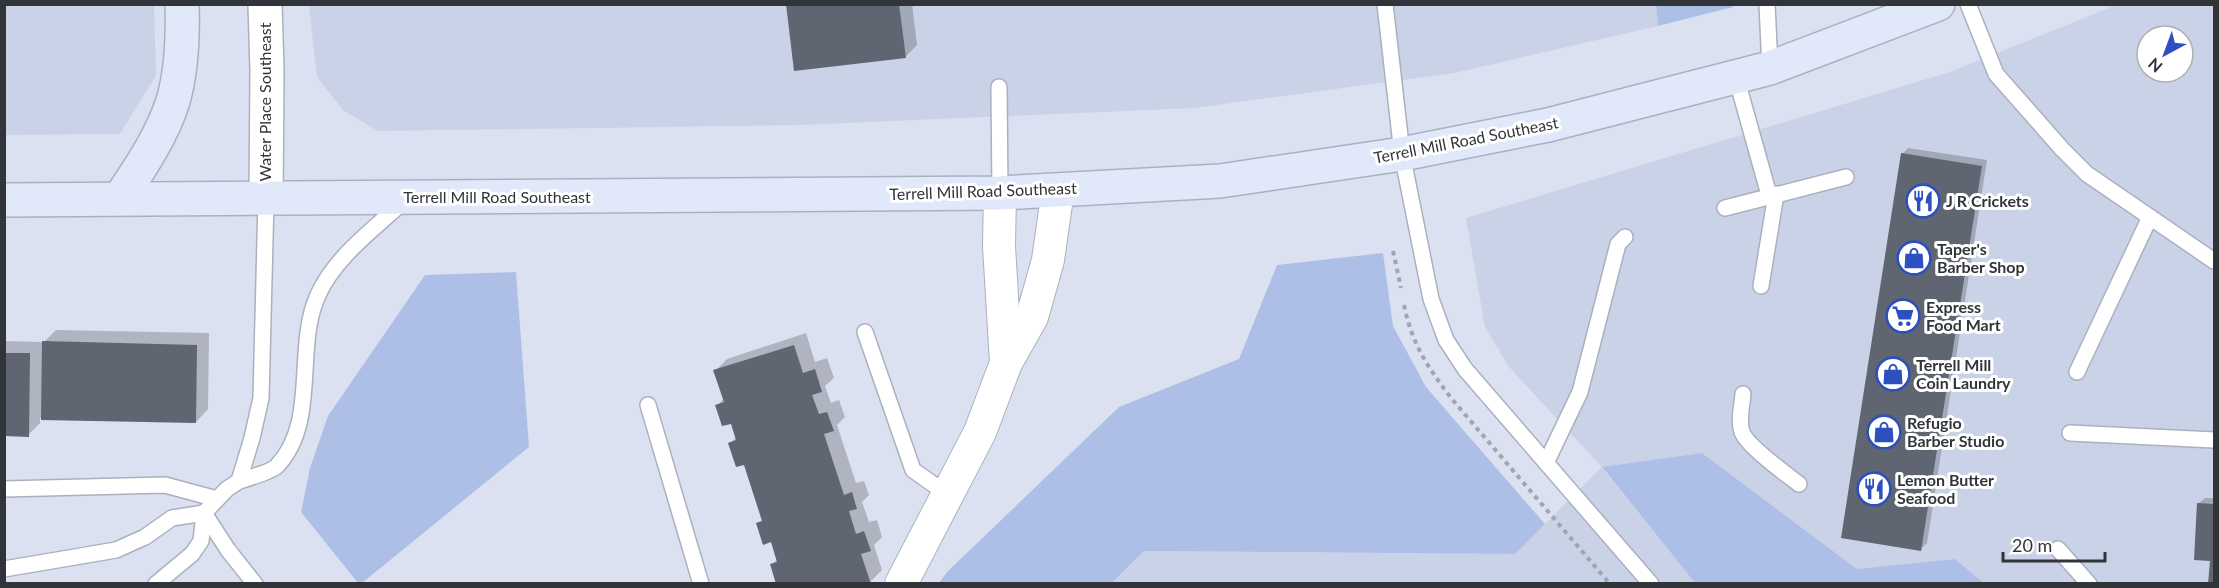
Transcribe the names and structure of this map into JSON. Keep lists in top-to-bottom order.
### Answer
{
  "streets": {
    "main road": ["Terrell Mill Road Southeast"],
    "street": ["Water Place Southeast"]
  },
  "crossings": [
    ["Water Place Southeast", "Terrell Mill Road Southeast"]
  ],
  "places": {
    "restaurant": ["J R Crickets", "Lemon Butter Seafood"],
    "shop": ["Taper's Barber Shop", "Terrell Mill Coin Laundry", "Refugio Barber Studio"],
    "supermarket": ["Express Food Mart"]
  },
  "scale_bar": "20 m",
  "north": "bottom left"
}
